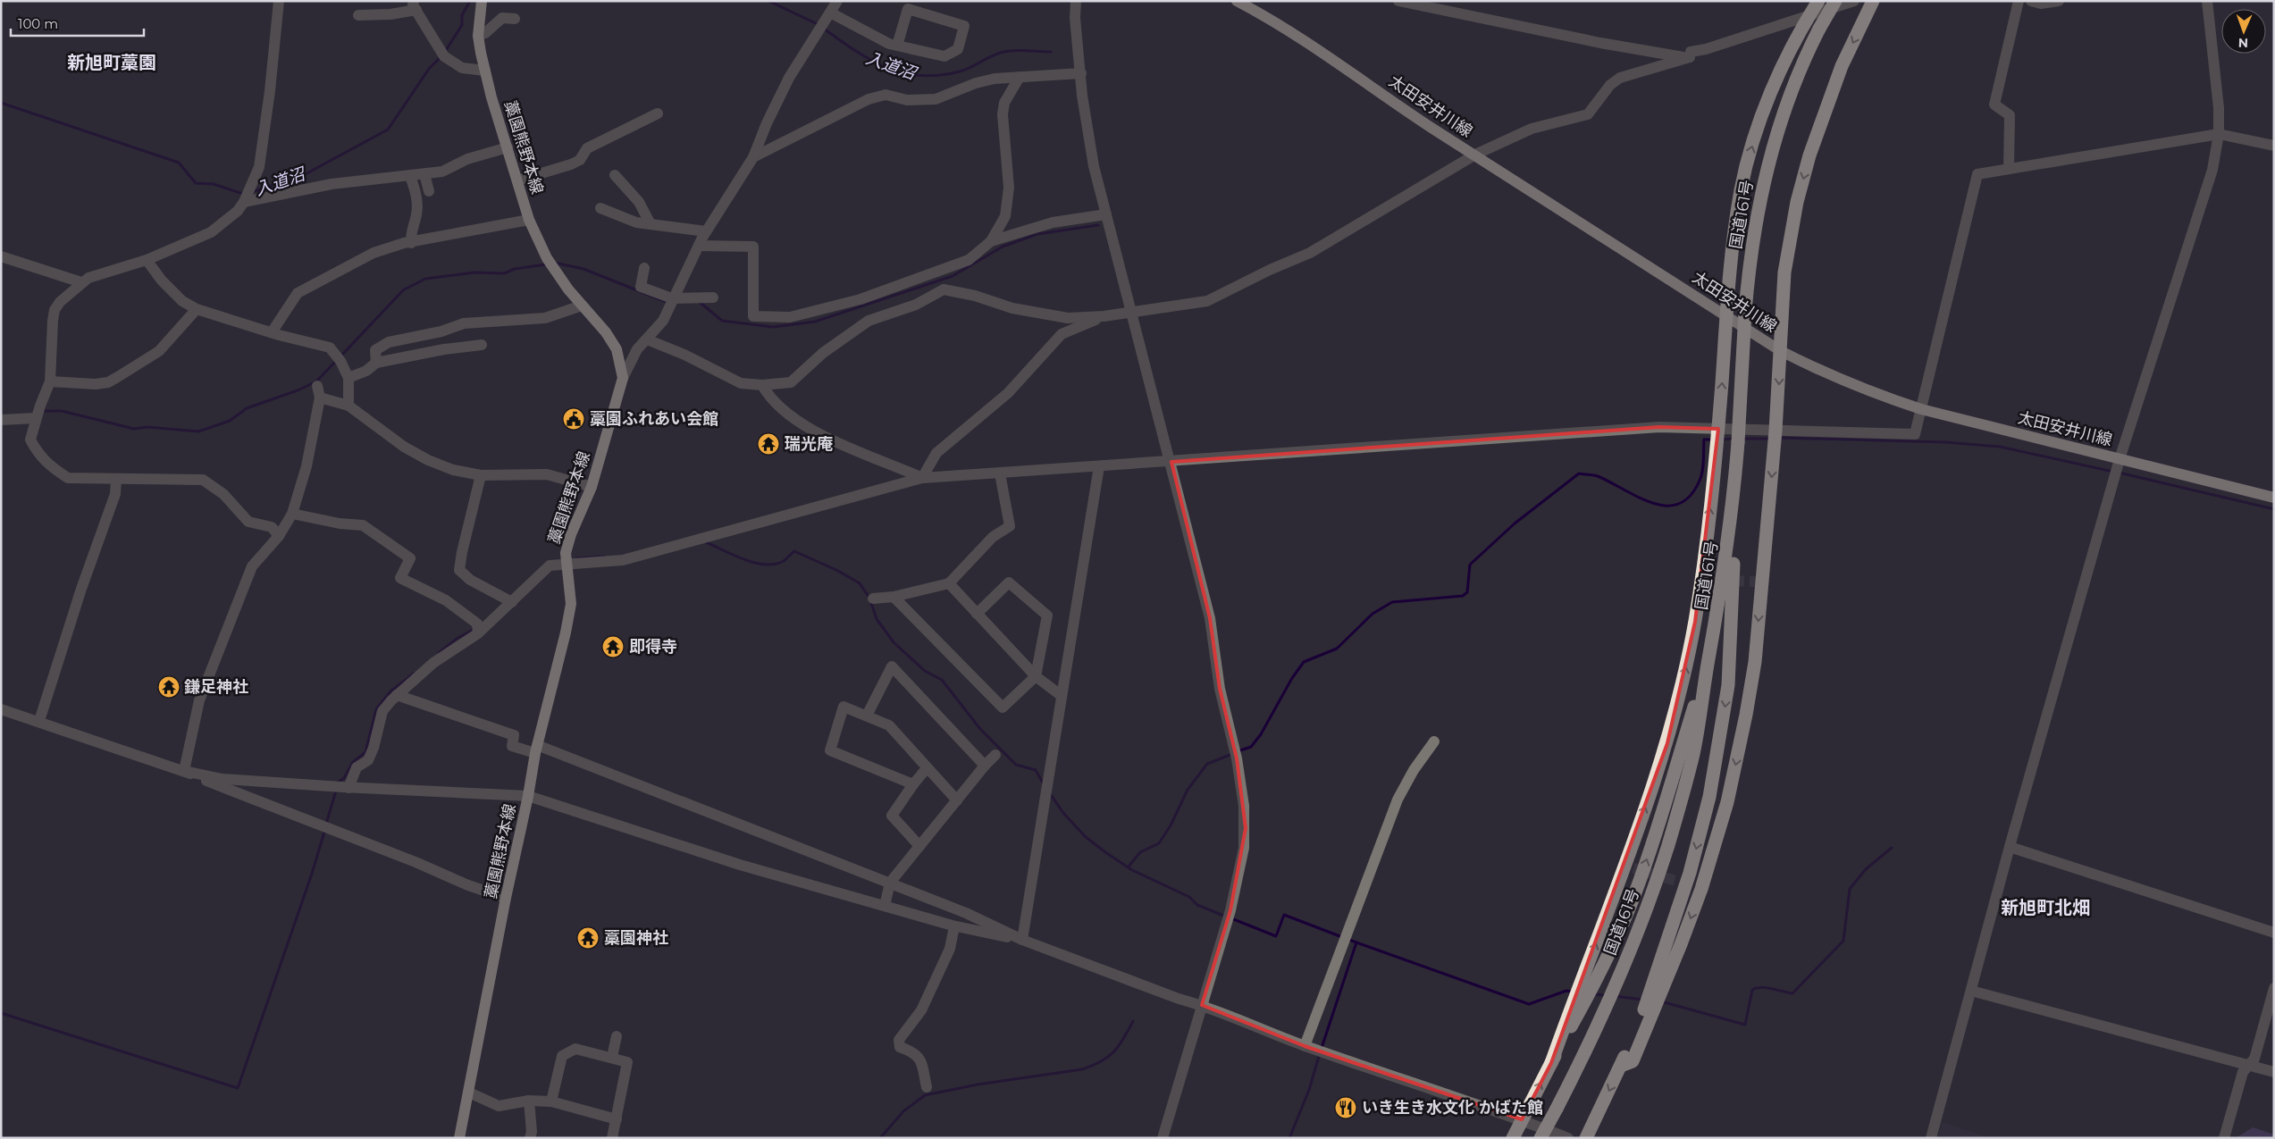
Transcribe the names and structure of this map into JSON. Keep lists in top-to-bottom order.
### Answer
{
  "streets": {
    "highway": ["国道161号"],
    "main road": ["太田安井川線", "藁園熊野本線"]
  },
  "districts": ["新旭町藁園", "新旭町北畑"],
  "water": ["入道沼"],
  "places": {
    "public building": ["藁園ふれあい会館"],
    "temple": [
      "瑞光庵",
      "即得寺",
      "鎌足神社",
      "藁園神社"
    ],
    "restaurant": ["いき生き水文化 かばた館"]
  },
  "scale_bar": "100 m",
  "north": "bottom"
}
